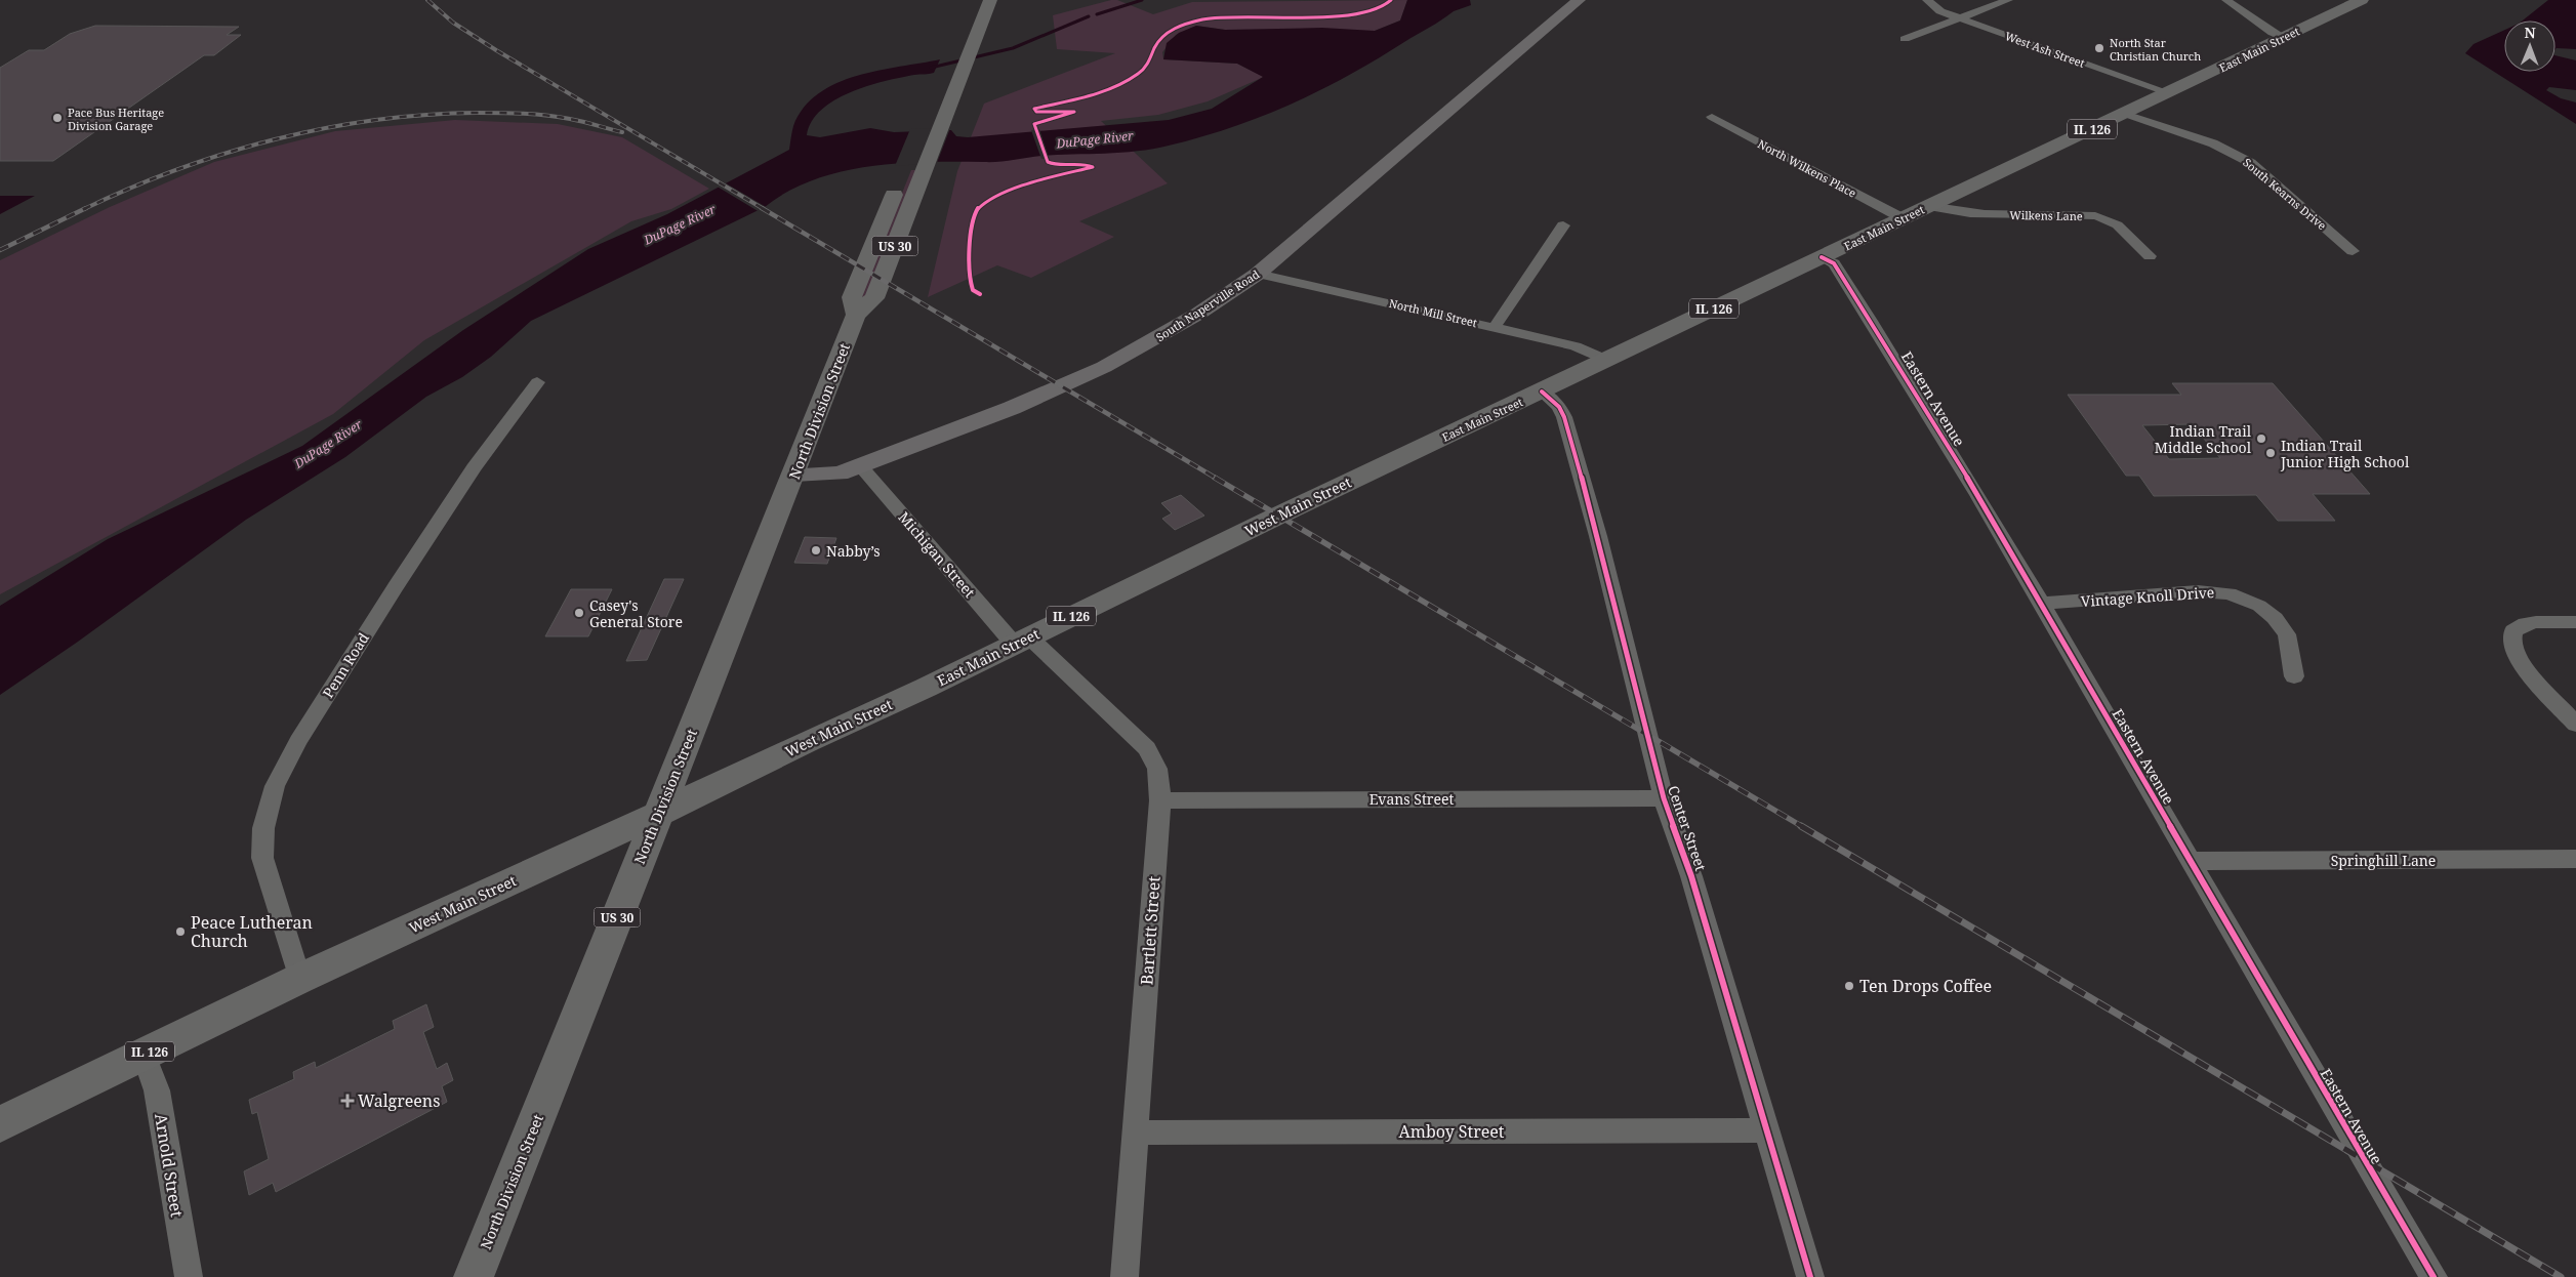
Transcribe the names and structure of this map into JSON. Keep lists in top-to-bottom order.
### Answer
{
  "streets": {
    "main road": [
      "East Main Street",
      "IL 126",
      "US 30",
      "South Naperville Road",
      "North Division Street",
      "West Main Street"
    ],
    "street": [
      "West Ash Street",
      "North Wilkens Place",
      "South Kearns Drive",
      "Wilkens Lane",
      "North Mill Street",
      "Eastern Avenue",
      "Michigan Street",
      "Vintage Knoll Drive",
      "Penn Road",
      "Evans Street",
      "Center Street",
      "Springhill Lane",
      "Bartlett Street",
      "Amboy Street",
      "Arnold Street"
    ]
  },
  "crossings": [
    ["West Ash Street", "East Main Street"],
    ["East Main Street", "North Wilkens Place"],
    ["East Main Street", "South Kearns Drive"],
    ["East Main Street", "Wilkens Lane"],
    ["East Main Street", "North Mill Street"],
    ["East Main Street", "Eastern Avenue"],
    ["East Main Street", "West Main Street"],
    ["East Main Street", "Michigan Street"],
    ["East Main Street", "Center Street"],
    ["East Main Street", "Bartlett Street"],
    ["South Naperville Road", "North Mill Street"],
    ["South Naperville Road", "North Division Street"],
    ["South Naperville Road", "Michigan Street"],
    ["Eastern Avenue", "Vintage Knoll Drive"],
    ["Eastern Avenue", "Springhill Lane"],
    ["North Division Street", "West Main Street"],
    ["West Main Street", "Penn Road"],
    ["West Main Street", "Arnold Street"],
    ["Michigan Street", "Bartlett Street"],
    ["Evans Street", "Center Street"],
    ["Evans Street", "Bartlett Street"],
    ["Center Street", "Amboy Street"],
    ["Bartlett Street", "Amboy Street"]
  ],
  "water": ["DuPage River"],
  "places": {
    "other": [
      "North Star Christian Church",
      "Pace Bus Heritage Division Garage",
      "Indian Trail Middle School",
      "Indian Trail Junior High School",
      "Nabby’s",
      "Casey's General Store",
      "Peace Lutheran Church",
      "Ten Drops Coffee"
    ],
    "health": ["Walgreens"]
  },
  "north": "top"
}
